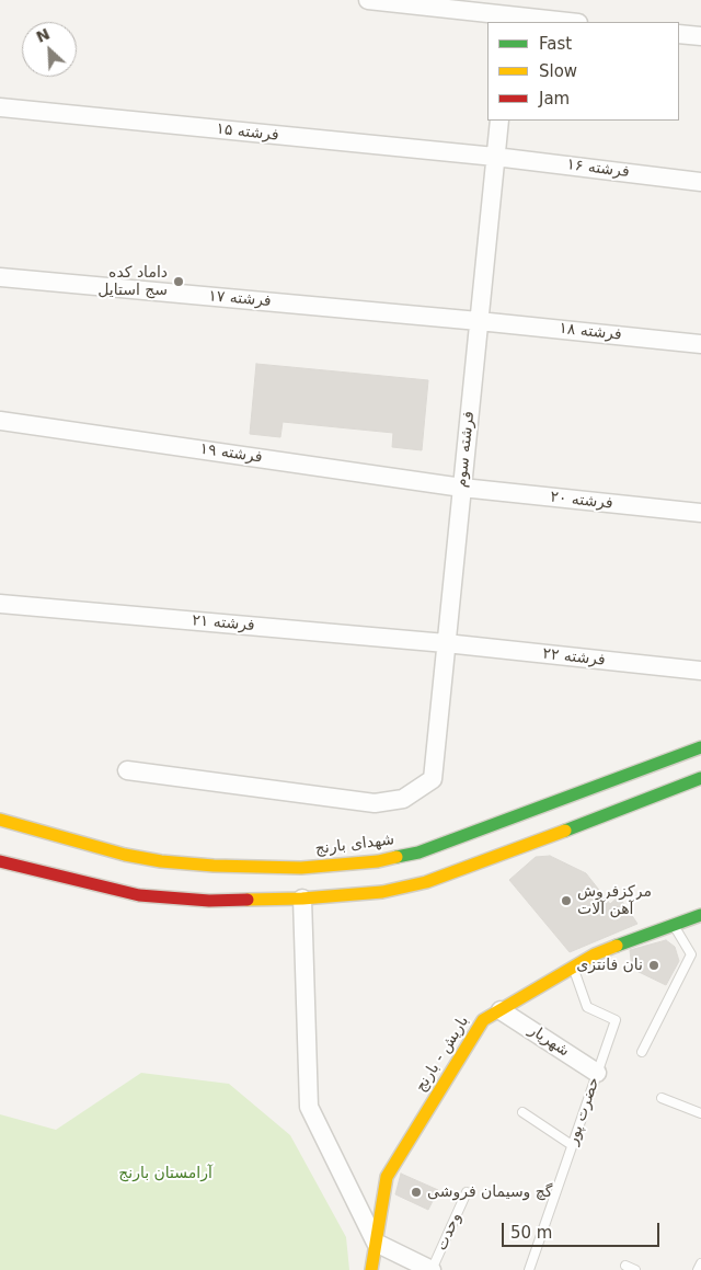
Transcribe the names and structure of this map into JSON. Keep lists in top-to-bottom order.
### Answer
{
  "streets": {
    "main road": ["شهدای بارنج", "باریش - بارنج"],
    "street": [
      "۱۵ فرشته",
      "۱۶ فرشته",
      "۱۷ فرشته",
      "۱۸ فرشته",
      "فرشته سوم",
      "۱۹ فرشته",
      "۲۰ فرشته",
      "۲۱ فرشته",
      "۲۲ فرشته",
      "شهریار",
      "وحدت"
    ],
    "lane": ["حضرت پور"]
  },
  "crossings": [
    ["۱۵ فرشته", "۱۶ فرشته"],
    ["۱۵ فرشته", "فرشته سوم"],
    ["۱۶ فرشته", "فرشته سوم"],
    ["۱۷ فرشته", "۱۸ فرشته"],
    ["۱۷ فرشته", "فرشته سوم"],
    ["۱۸ فرشته", "فرشته سوم"],
    ["فرشته سوم", "۱۹ فرشته"],
    ["فرشته سوم", "۲۰ فرشته"],
    ["فرشته سوم", "۲۱ فرشته"],
    ["فرشته سوم", "۲۲ فرشته"],
    ["۱۹ فرشته", "۲۰ فرشته"],
    ["۲۱ فرشته", "۲۲ فرشته"],
    ["شهریار", "باریش - بارنج"],
    ["شهریار", "حضرت پور"],
    ["باریش - بارنج", "حضرت پور"],
    ["باریش - بارنج", "وحدت"]
  ],
  "parks": ["آرامستان بارنج"],
  "places": [
    "داماد کده سج استایل",
    "مرکزفروش آهن آلات",
    "نان فانتزی",
    "گچ وسیمان فروشی"
  ],
  "legend": ["Fast", "Slow", "Jam"],
  "scale_bar": "50 m",
  "north": "top left"
}
